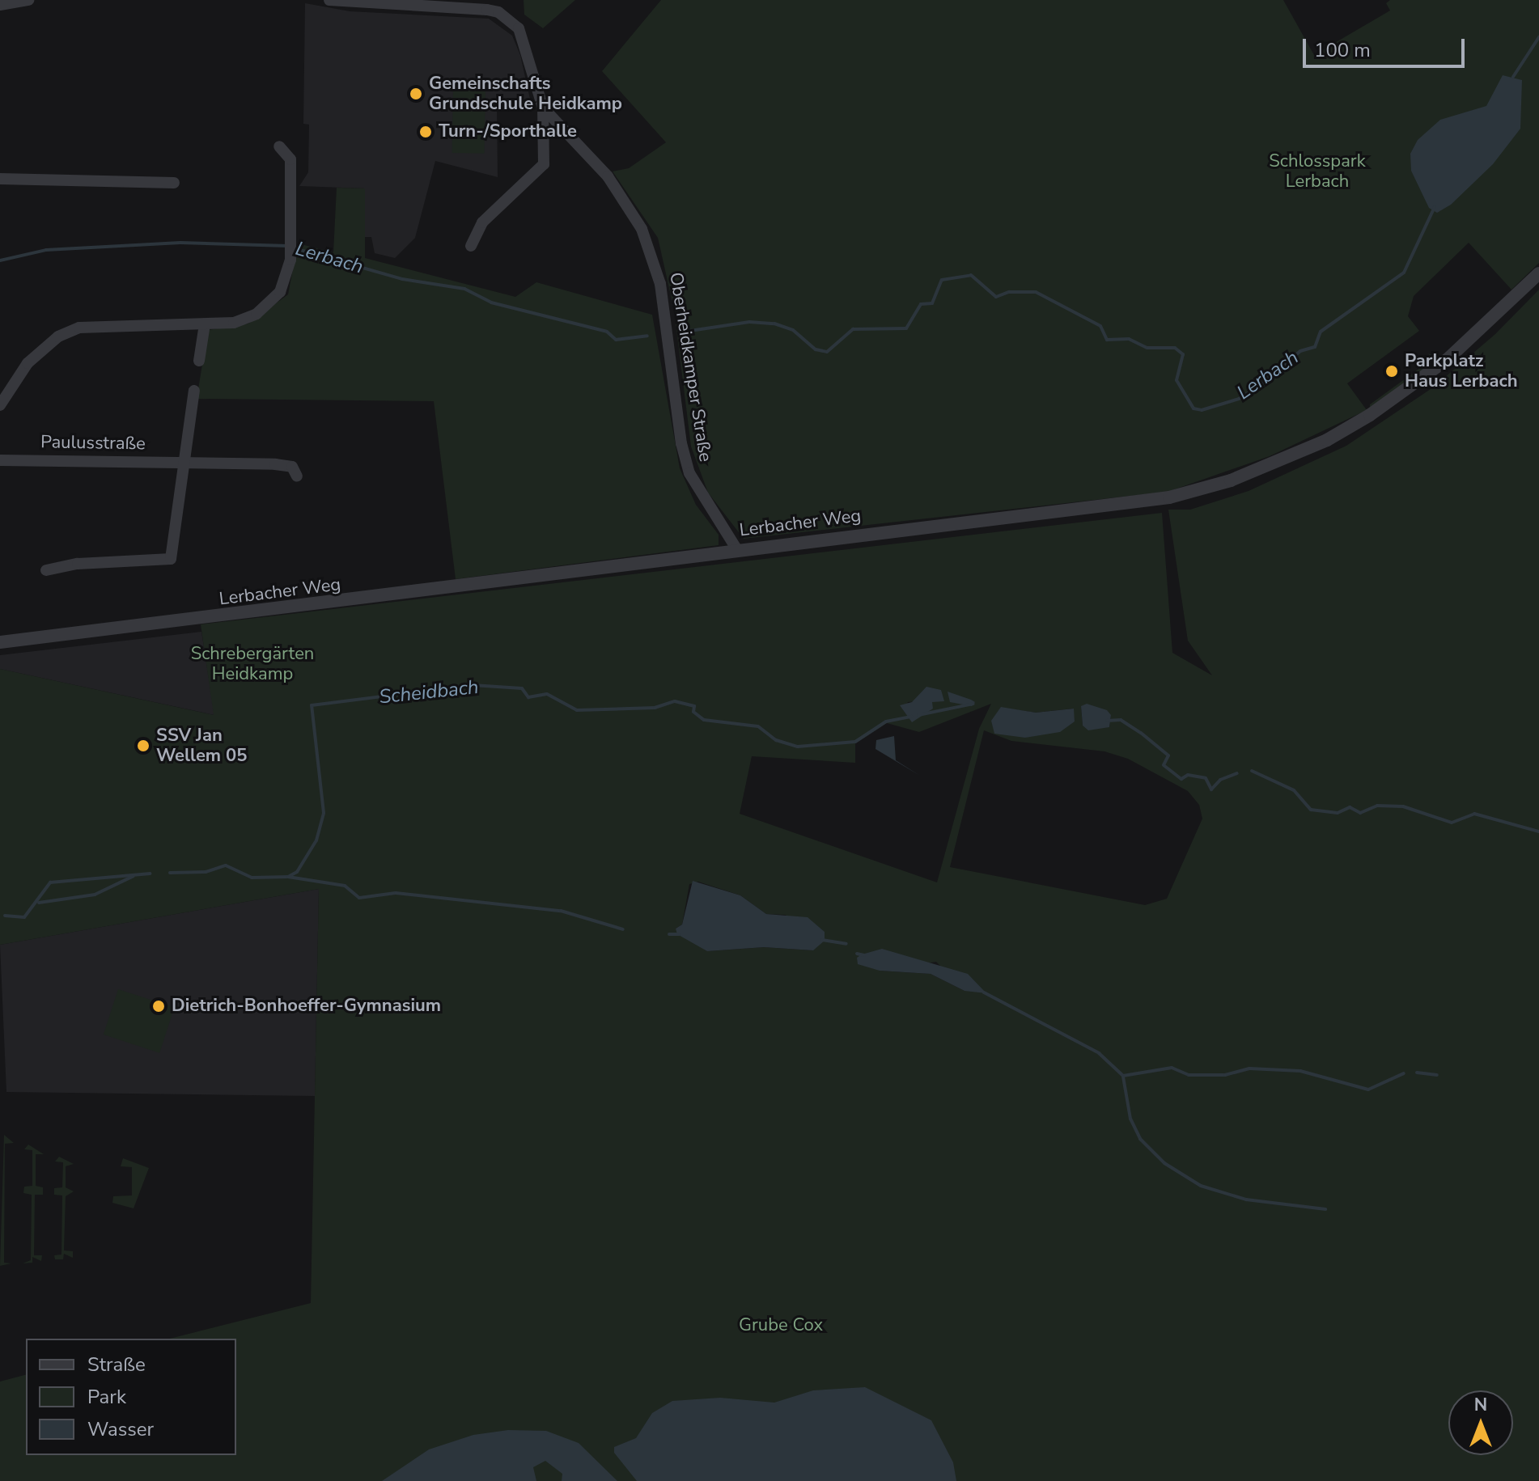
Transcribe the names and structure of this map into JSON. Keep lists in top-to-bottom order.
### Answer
{
  "streets": {
    "street": ["Oberheidkamper Straße", "Paulusstraße", "Lerbacher Weg"]
  },
  "crossings": [
    ["Oberheidkamper Straße", "Lerbacher Weg"]
  ],
  "water": ["Lerbach", "Scheidbach"],
  "parks": ["Schlosspark Lerbach", "Schrebergärten Heidkamp", "Grube Cox"],
  "places": [
    "Gemeinschafts Grundschule Heidkamp",
    "Turn-/Sporthalle",
    "Parkplatz Haus Lerbach",
    "SSV Jan Wellem 05",
    "Dietrich-Bonhoeffer-Gymnasium"
  ],
  "legend": ["Straße", "Park", "Wasser"],
  "scale_bar": "100 m",
  "north": "top"
}
